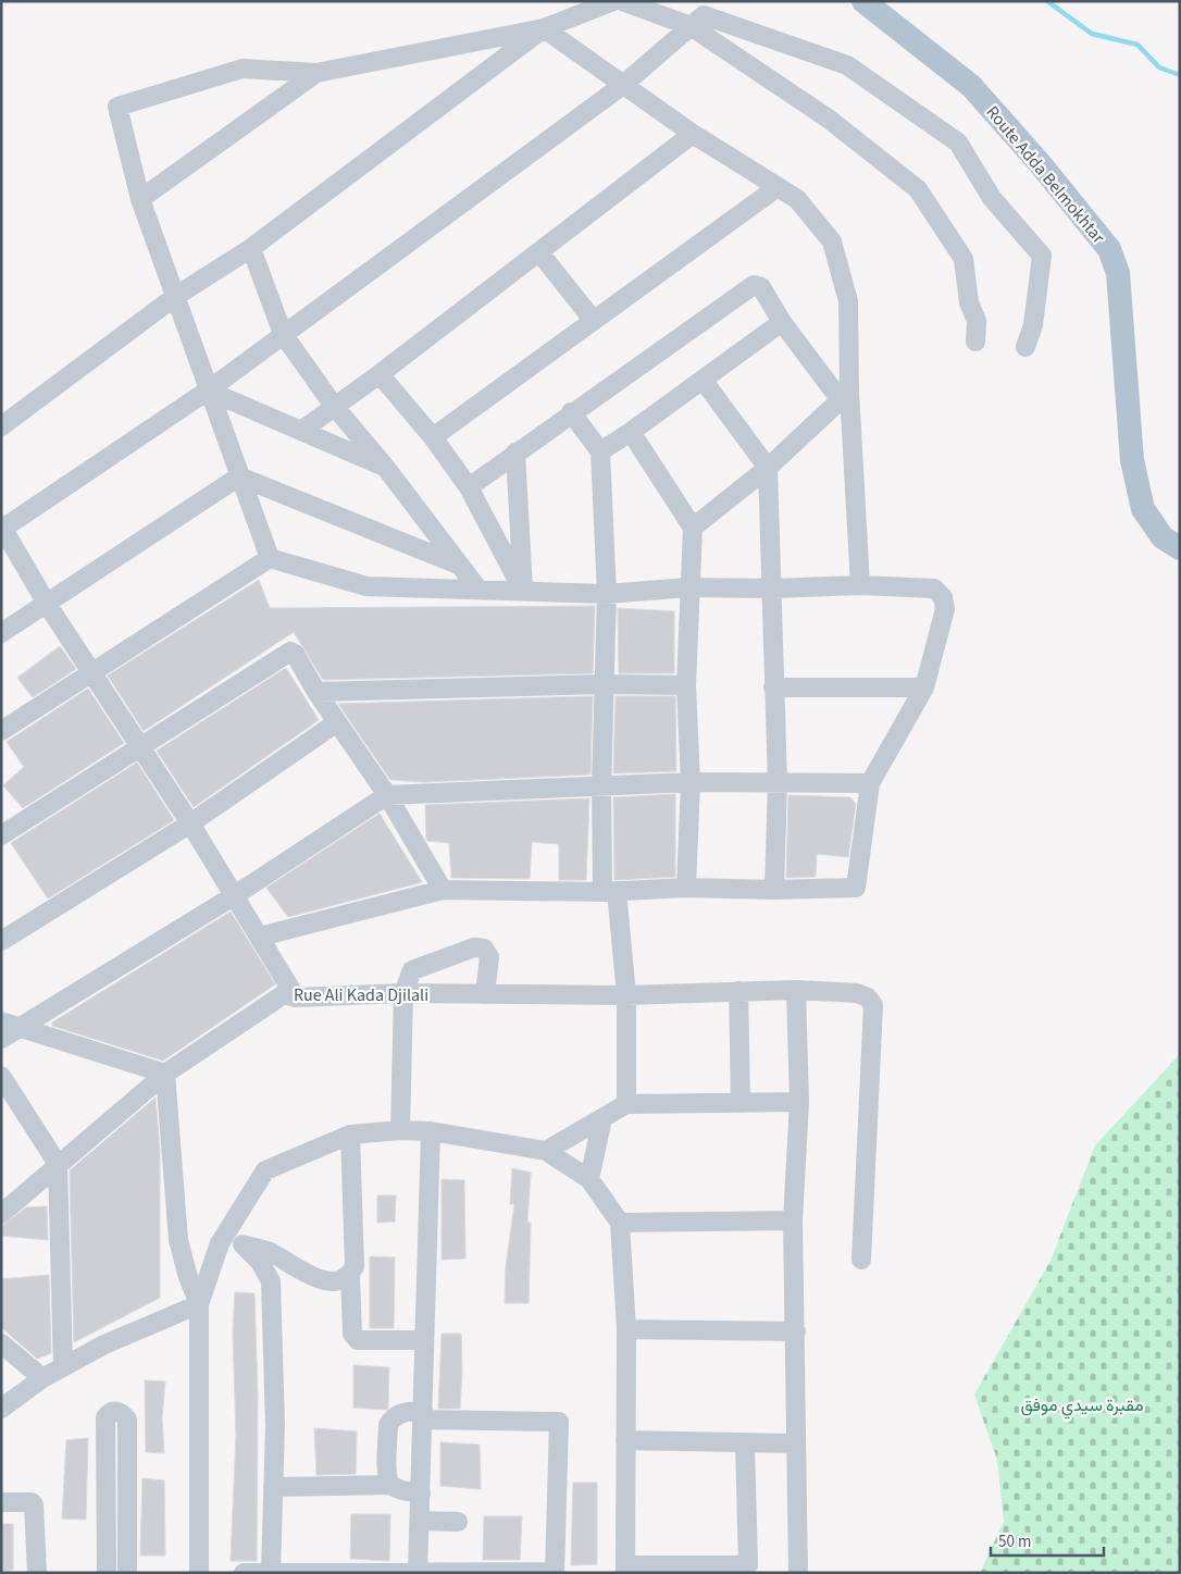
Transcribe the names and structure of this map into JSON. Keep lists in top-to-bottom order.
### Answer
{
  "streets": {
    "main road": ["Route Adda Belmokhtar"],
    "street": ["Rue Ali Kada Djilali"]
  },
  "parks": ["مقبرة سيدي موفق"],
  "scale_bar": "50 m"
}
